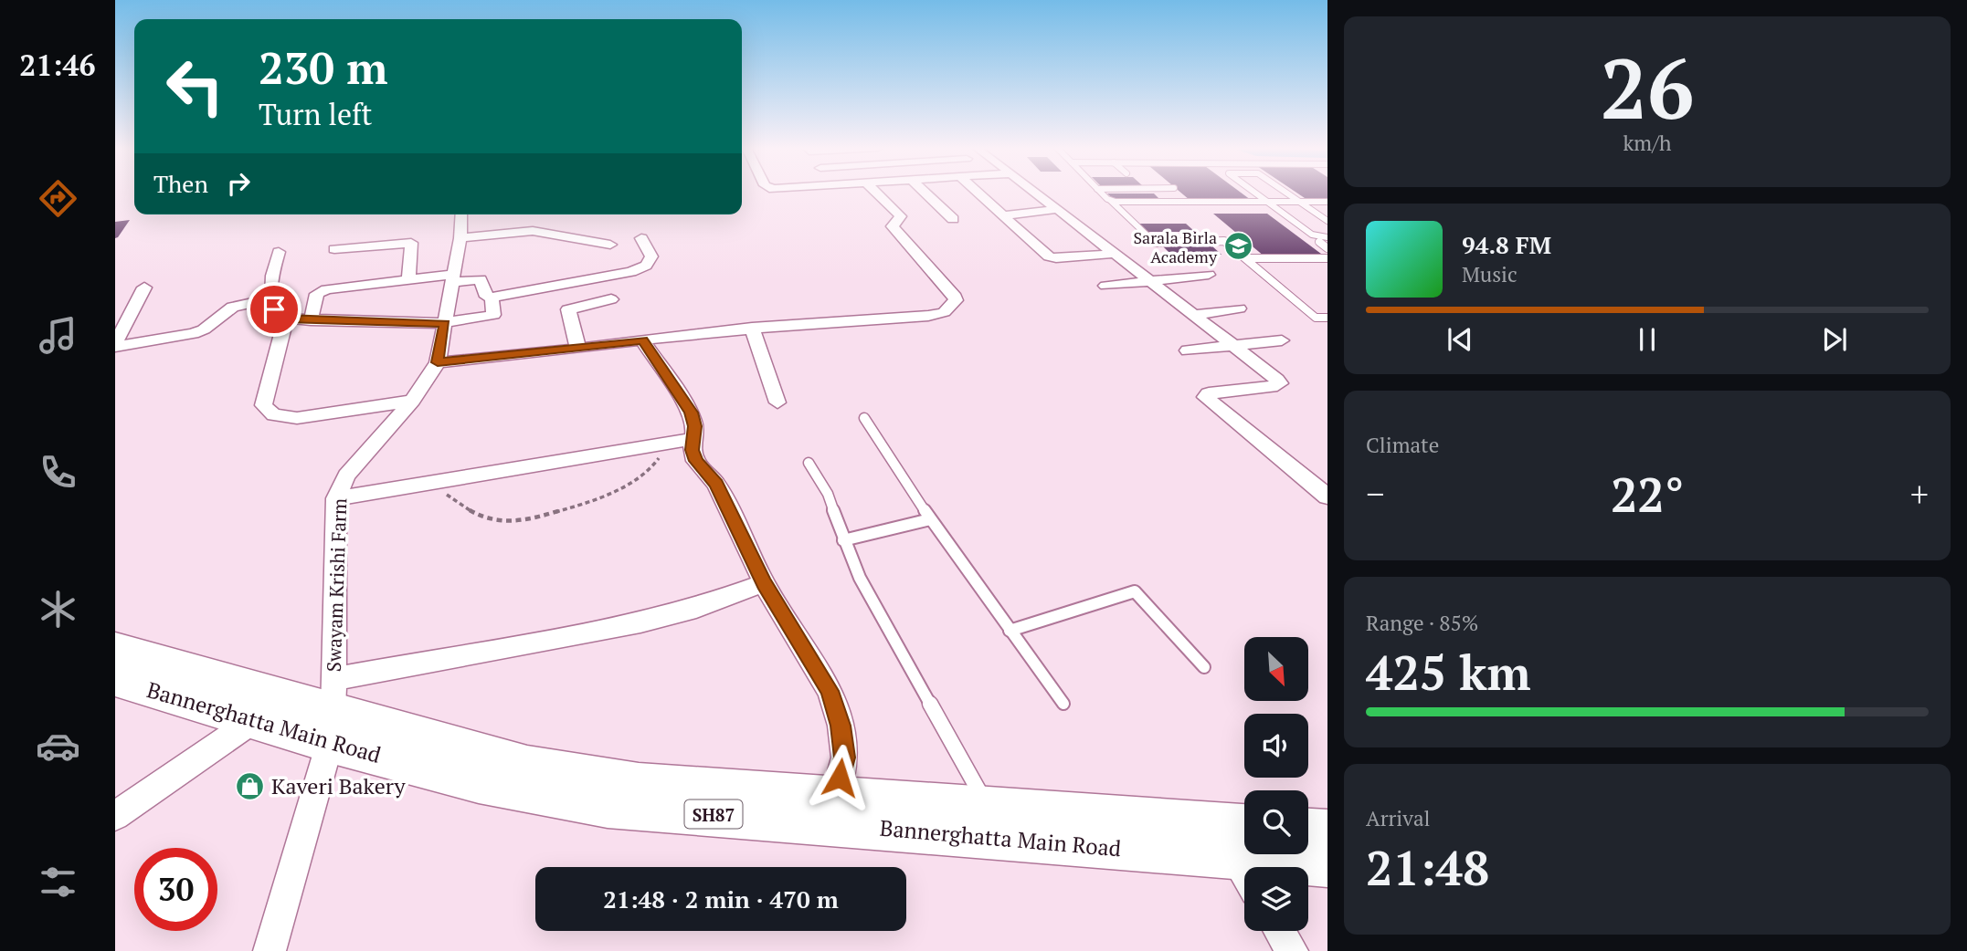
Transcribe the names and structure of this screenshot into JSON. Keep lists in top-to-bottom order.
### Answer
{
  "streets": {
    "main road": ["Bannerghatta Main Road", "SH87"],
    "street": ["Swayam Krishi Farm"]
  },
  "crossings": [
    ["Swayam Krishi Farm", "Bannerghatta Main Road"]
  ],
  "places": {
    "school or university": ["Sarala Birla Academy"],
    "shop": ["Kaveri Bakery"]
  },
  "north": "bottom right",
  "page": {
    "tabs": "21:46",
    "tile": [
      ["26", "km/h"],
      "Climate",
      ["Range · 85%", "425 km"],
      ["Arrival", "21:48"]
    ],
    "turn": ["230 m", "Turn left"],
    "then": "Then",
    "song": ["94.8 FM", "Music"],
    "heat": ["−", "22°", "+"],
    "limit": "30",
    "trip": "21:48 · 2 min · 470 m"
  }
}
